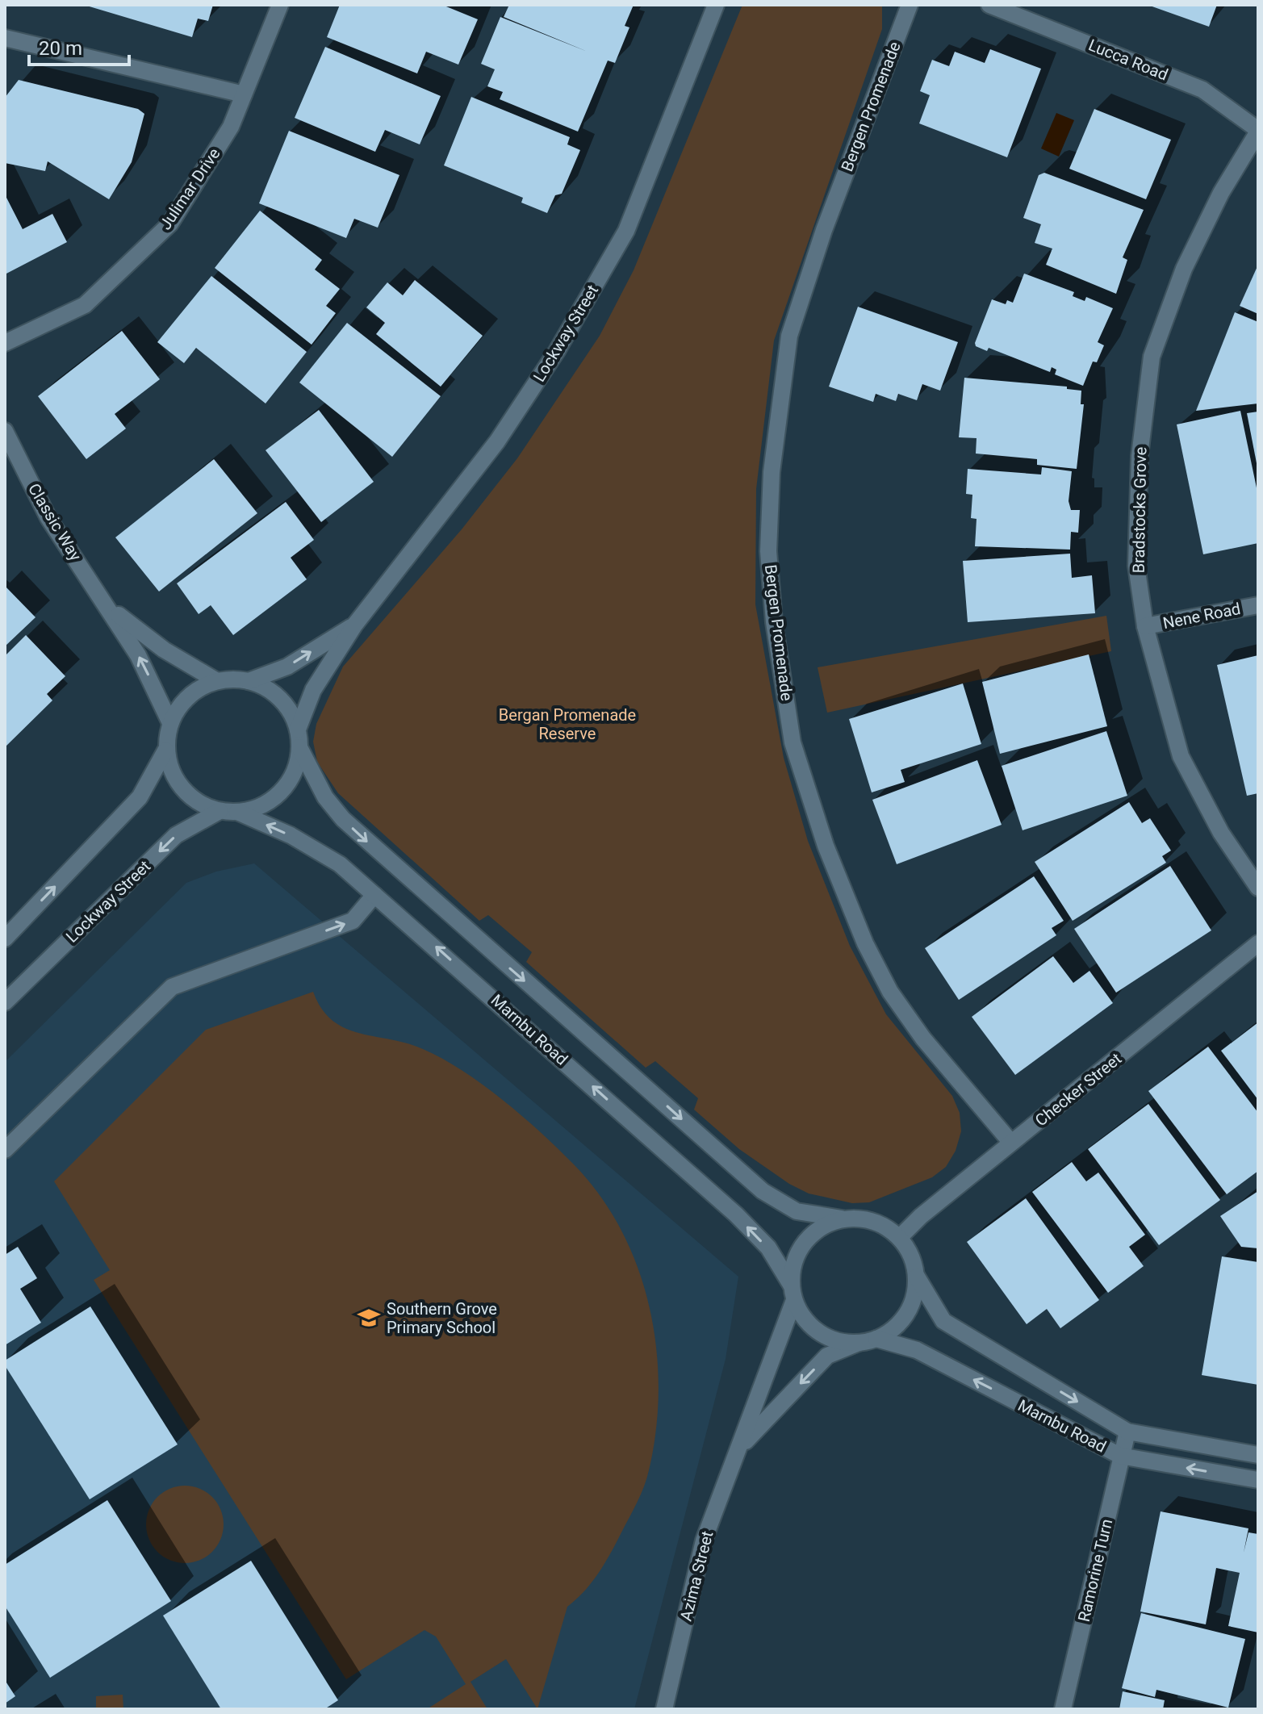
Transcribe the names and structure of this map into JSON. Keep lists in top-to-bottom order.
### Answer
{
  "streets": {
    "street": [
      "Lucca Road",
      "Bergen Promenade",
      "Julimar Drive",
      "Lockway Street",
      "Bradstocks Grove",
      "Classic Way",
      "Nene Road",
      "Marnbu Road",
      "Checker Street",
      "Ramorine Turn",
      "Azima Street"
    ]
  },
  "crossings": [
    ["Lucca Road", "Bradstocks Grove"],
    ["Bergen Promenade", "Checker Street"],
    ["Lockway Street", "Classic Way"],
    ["Lockway Street", "Marnbu Road"],
    ["Bradstocks Grove", "Nene Road"],
    ["Classic Way", "Marnbu Road"],
    ["Marnbu Road", "Checker Street"],
    ["Marnbu Road", "Ramorine Turn"]
  ],
  "parks": ["Bergan Promenade Reserve"],
  "places": {
    "school or university": ["Southern Grove Primary School"]
  },
  "scale_bar": "20 m"
}
